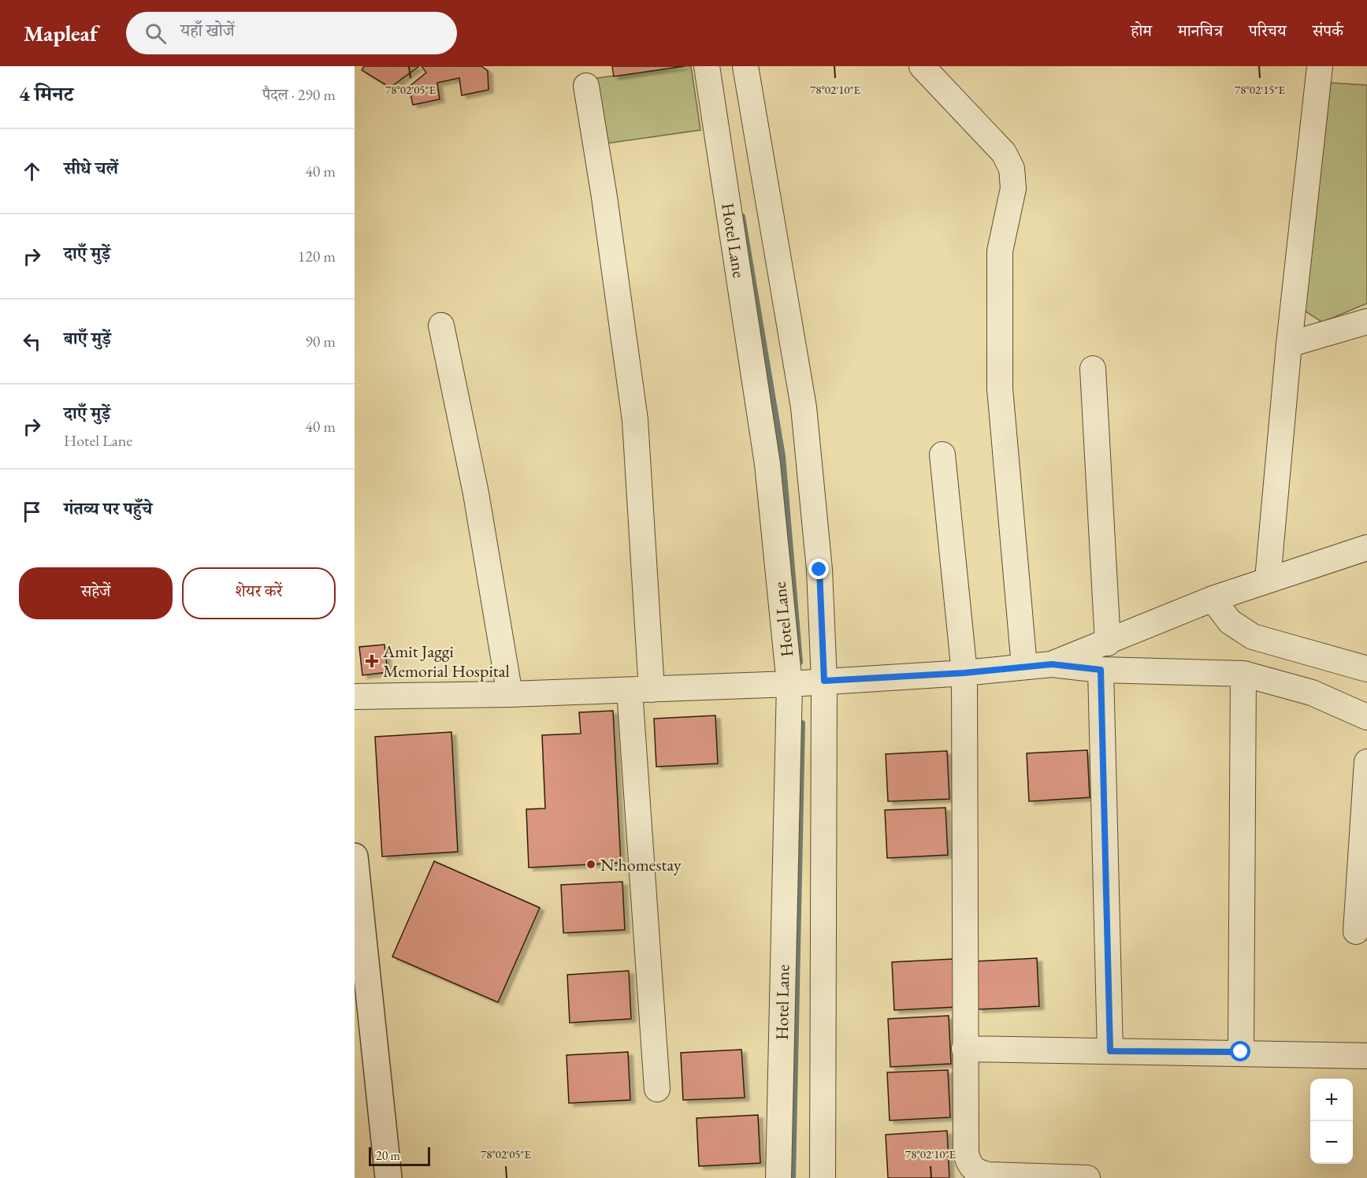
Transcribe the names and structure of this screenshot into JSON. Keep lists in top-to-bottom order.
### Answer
{
  "streets": {
    "street": ["Hotel Lane"]
  },
  "places": {
    "health": ["Amit Jaggi Memorial Hospital"],
    "other": ["N.homestay"]
  },
  "scale_bar": "20 m",
  "page": {
    "header": "Mapleaf",
    "search": "यहाँ खोजें",
    "nav": [
      "होम",
      "मानचित्र",
      "परिचय",
      "संपर्क"
    ],
    "heading": ["4 मिनट", "पैदल · 290 m"],
    "list": [
      ["सीधे चलें", "40 m"],
      ["दाएँ मुड़ें", "120 m"],
      ["बाएँ मुड़ें", "90 m"],
      ["दाएँ मुड़ें", "Hotel Lane", "40 m"],
      "गंतव्य पर पहुँचे"
    ],
    "buttons": ["सहेजें", "शेयर करें"],
    "map_buttons": ["+", "−"],
    "scale": "20 m"
  },
  "coordinates": ["78°02'05\"E", "78°02'10\"E", "78°02'15\"E"]
}
